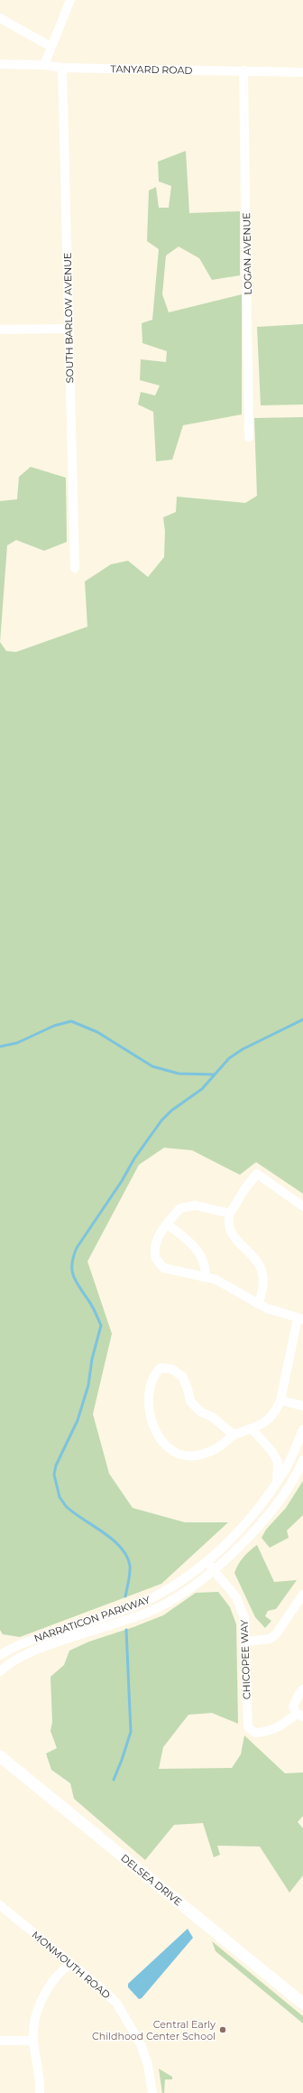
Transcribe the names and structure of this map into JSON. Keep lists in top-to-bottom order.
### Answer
{
  "streets": {
    "main road": ["DELSEA DRIVE"],
    "street": [
      "TANYARD ROAD",
      "LOGAN AVENUE",
      "SOUTH BARLOW AVENUE",
      "NARRATICON PARKWAY",
      "CHICOPEE WAY",
      "MONMOUTH ROAD"
    ]
  },
  "crossings": [
    ["TANYARD ROAD", "LOGAN AVENUE"],
    ["TANYARD ROAD", "SOUTH BARLOW AVENUE"],
    ["NARRATICON PARKWAY", "CHICOPEE WAY"]
  ],
  "places": ["Central Early Childhood Center School"]
}
